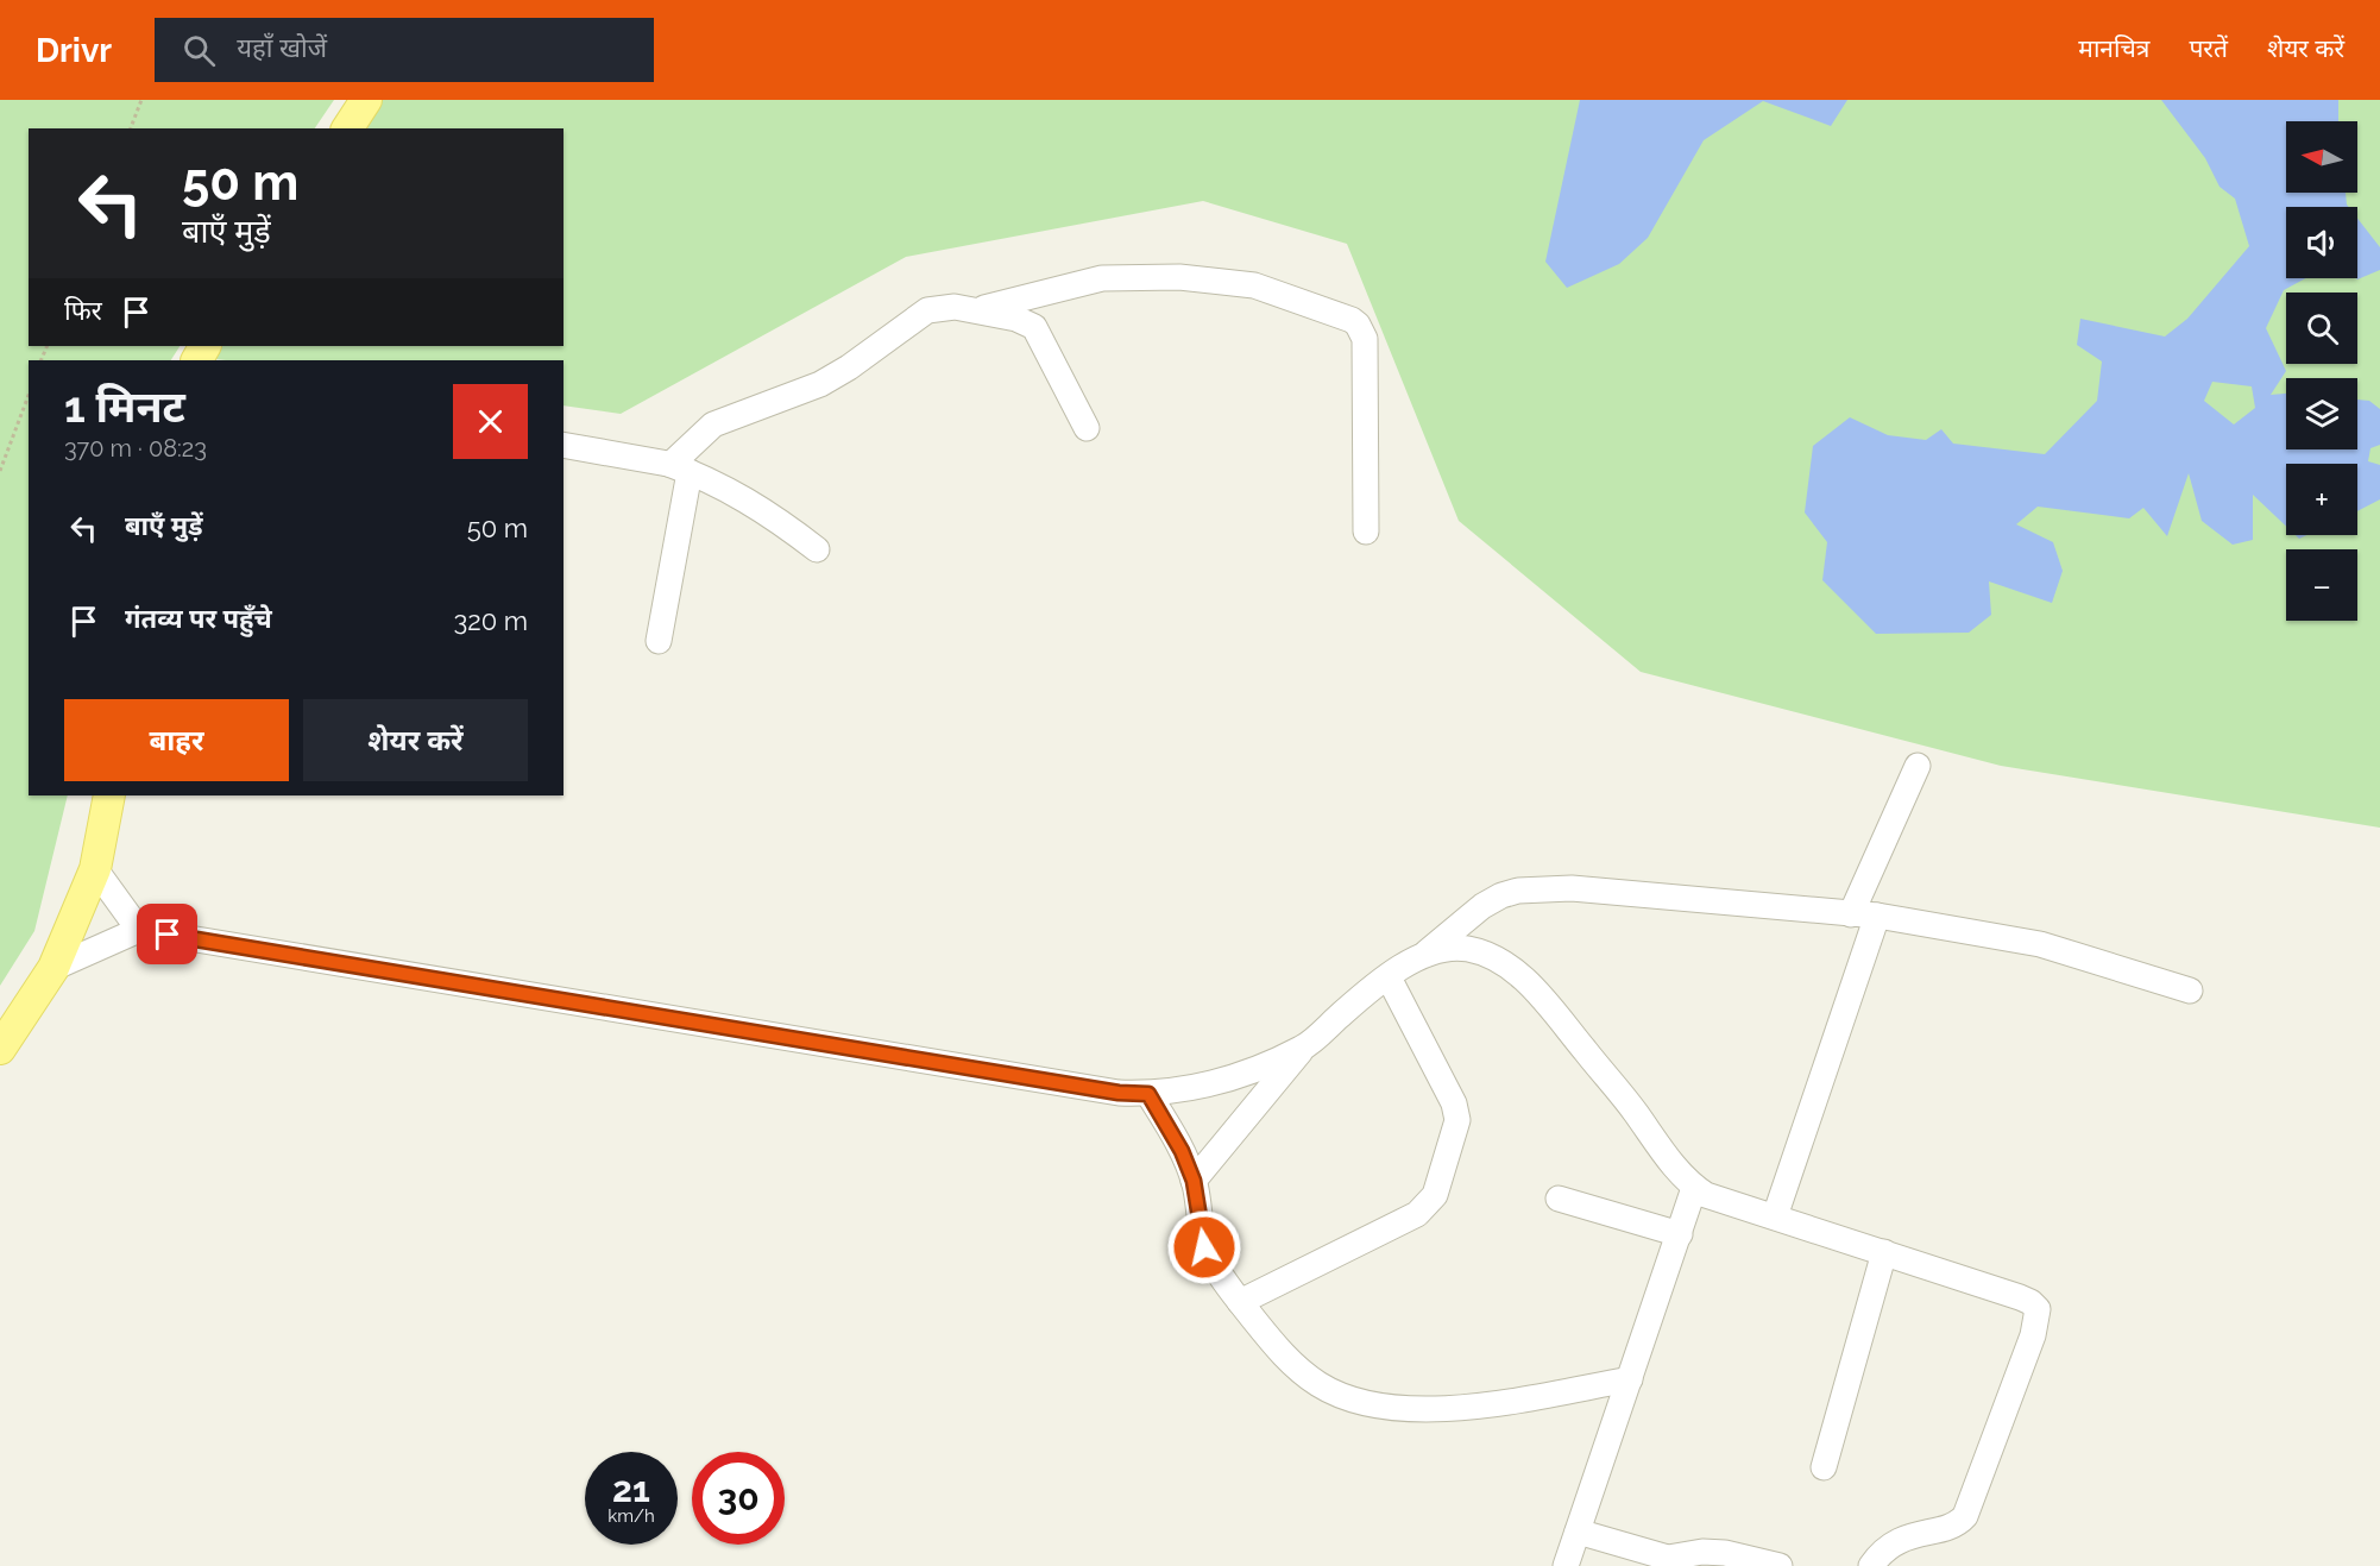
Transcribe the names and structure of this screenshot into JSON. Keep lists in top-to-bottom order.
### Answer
{
  "north": "left",
  "page": {
    "header": "Drivr",
    "search": "यहाँ खोजें",
    "nav": ["मानचित्र", "परतें", "शेयर करें"],
    "map_buttons": ["+", "−"],
    "turn": ["50 m", "बाएँ मुड़ें"],
    "then": "फिर",
    "heading": ["1 मिनट", "370 m · 08:23"],
    "list": [
      {
        "name": "बाएँ मुड़ें",
        "value": "50 m"
      },
      {
        "name": "गंतव्य पर पहुँचे",
        "value": "320 m"
      }
    ],
    "buttons": ["बाहर", "शेयर करें"],
    "speed": "21 km/h",
    "limit": "30"
  }
}
